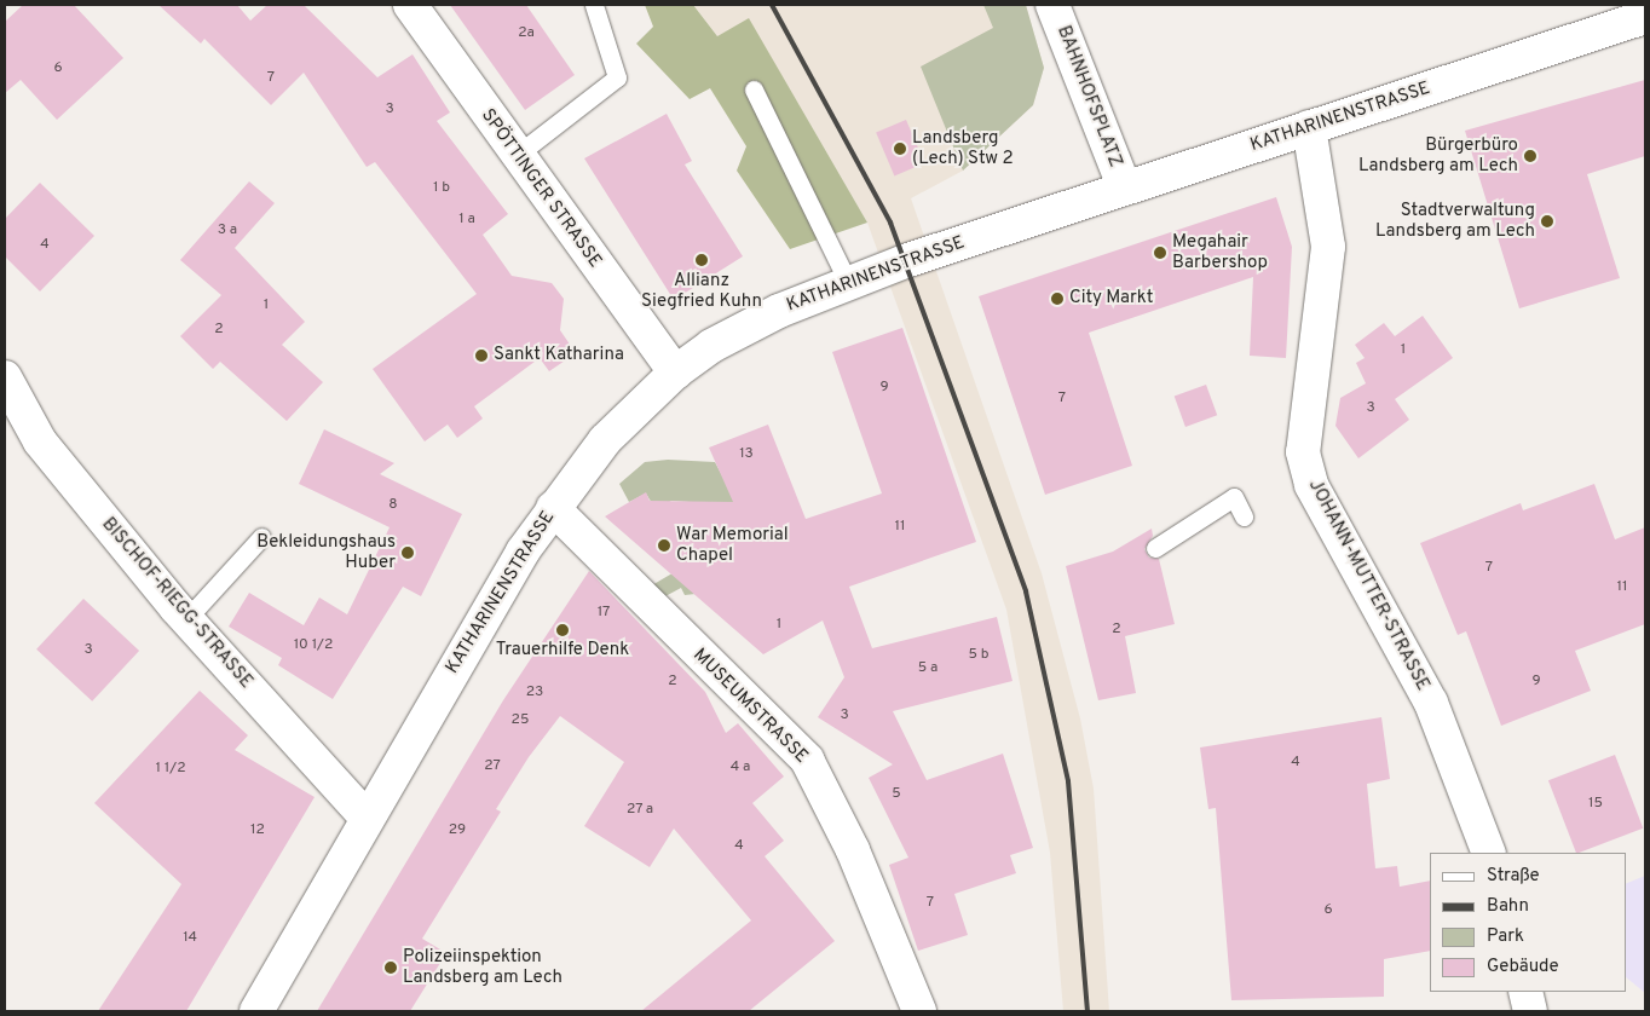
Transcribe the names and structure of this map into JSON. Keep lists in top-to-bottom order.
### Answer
{
  "streets": {
    "street": [
      "BAHNHOFSPLATZ",
      "KATHARINENSTRASSE",
      "SPÖTTINGER STRASSE",
      "JOHANN-MUTTER-STRASSE",
      "BISCHOF-RIEGG-STRASSE",
      "MUSEUMSTRASSE"
    ]
  },
  "crossings": [
    ["BAHNHOFSPLATZ", "KATHARINENSTRASSE"],
    ["KATHARINENSTRASSE", "SPÖTTINGER STRASSE"],
    ["KATHARINENSTRASSE", "JOHANN-MUTTER-STRASSE"],
    ["KATHARINENSTRASSE", "BISCHOF-RIEGG-STRASSE"],
    ["KATHARINENSTRASSE", "MUSEUMSTRASSE"]
  ],
  "places": [
    "Landsberg (Lech) Stw 2",
    "Bürgerbüro Landsberg am Lech",
    "Stadtverwaltung Landsberg am Lech",
    "Megahair Barbershop",
    "Allianz Siegfried Kuhn",
    "City Markt",
    "Sankt Katharina",
    "War Memorial Chapel",
    "Bekleidungshaus Huber",
    "Trauerhilfe Denk",
    "Polizeiinspektion Landsberg am Lech"
  ],
  "house_numbers": [
    "2a",
    "6",
    "7",
    "3",
    "1 b",
    "1 a",
    "3 a",
    "4",
    "1",
    "2",
    "1",
    "9",
    "7",
    "3",
    "13",
    "8",
    "11",
    "7",
    "11",
    "17",
    "1",
    "2",
    "10 1/2",
    "3",
    "5 b",
    "5 a",
    "2",
    "9",
    "23",
    "3",
    "25",
    "4",
    "27",
    "4 a",
    "1 1/2",
    "5",
    "15",
    "27 a",
    "12",
    "29",
    "4",
    "7",
    "6",
    "14"
  ],
  "legend": [
    "Straße",
    "Bahn",
    "Park",
    "Gebäude"
  ]
}
